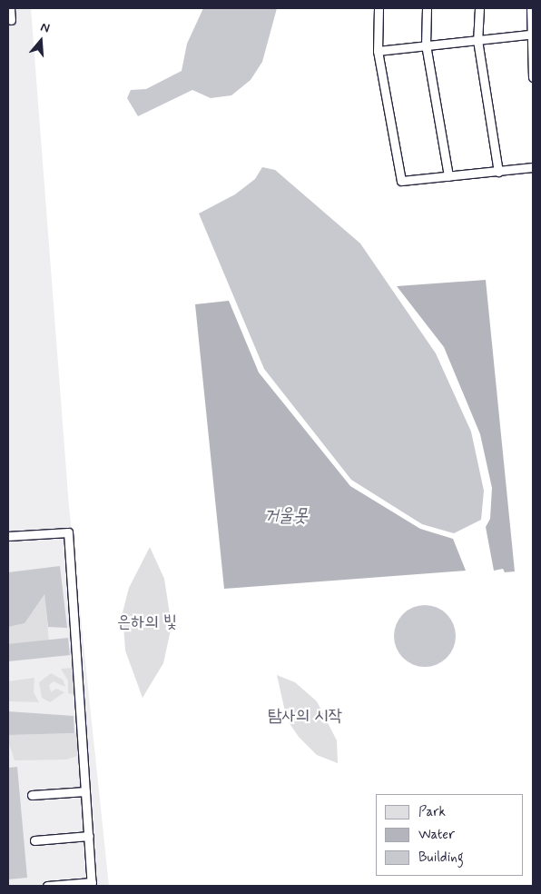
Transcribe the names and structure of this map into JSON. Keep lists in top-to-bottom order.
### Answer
{
  "water": ["거울못"],
  "parks": ["은하의 빛", "탐사의 시작"],
  "legend": ["Park", "Water", "Building"],
  "north": "top"
}
